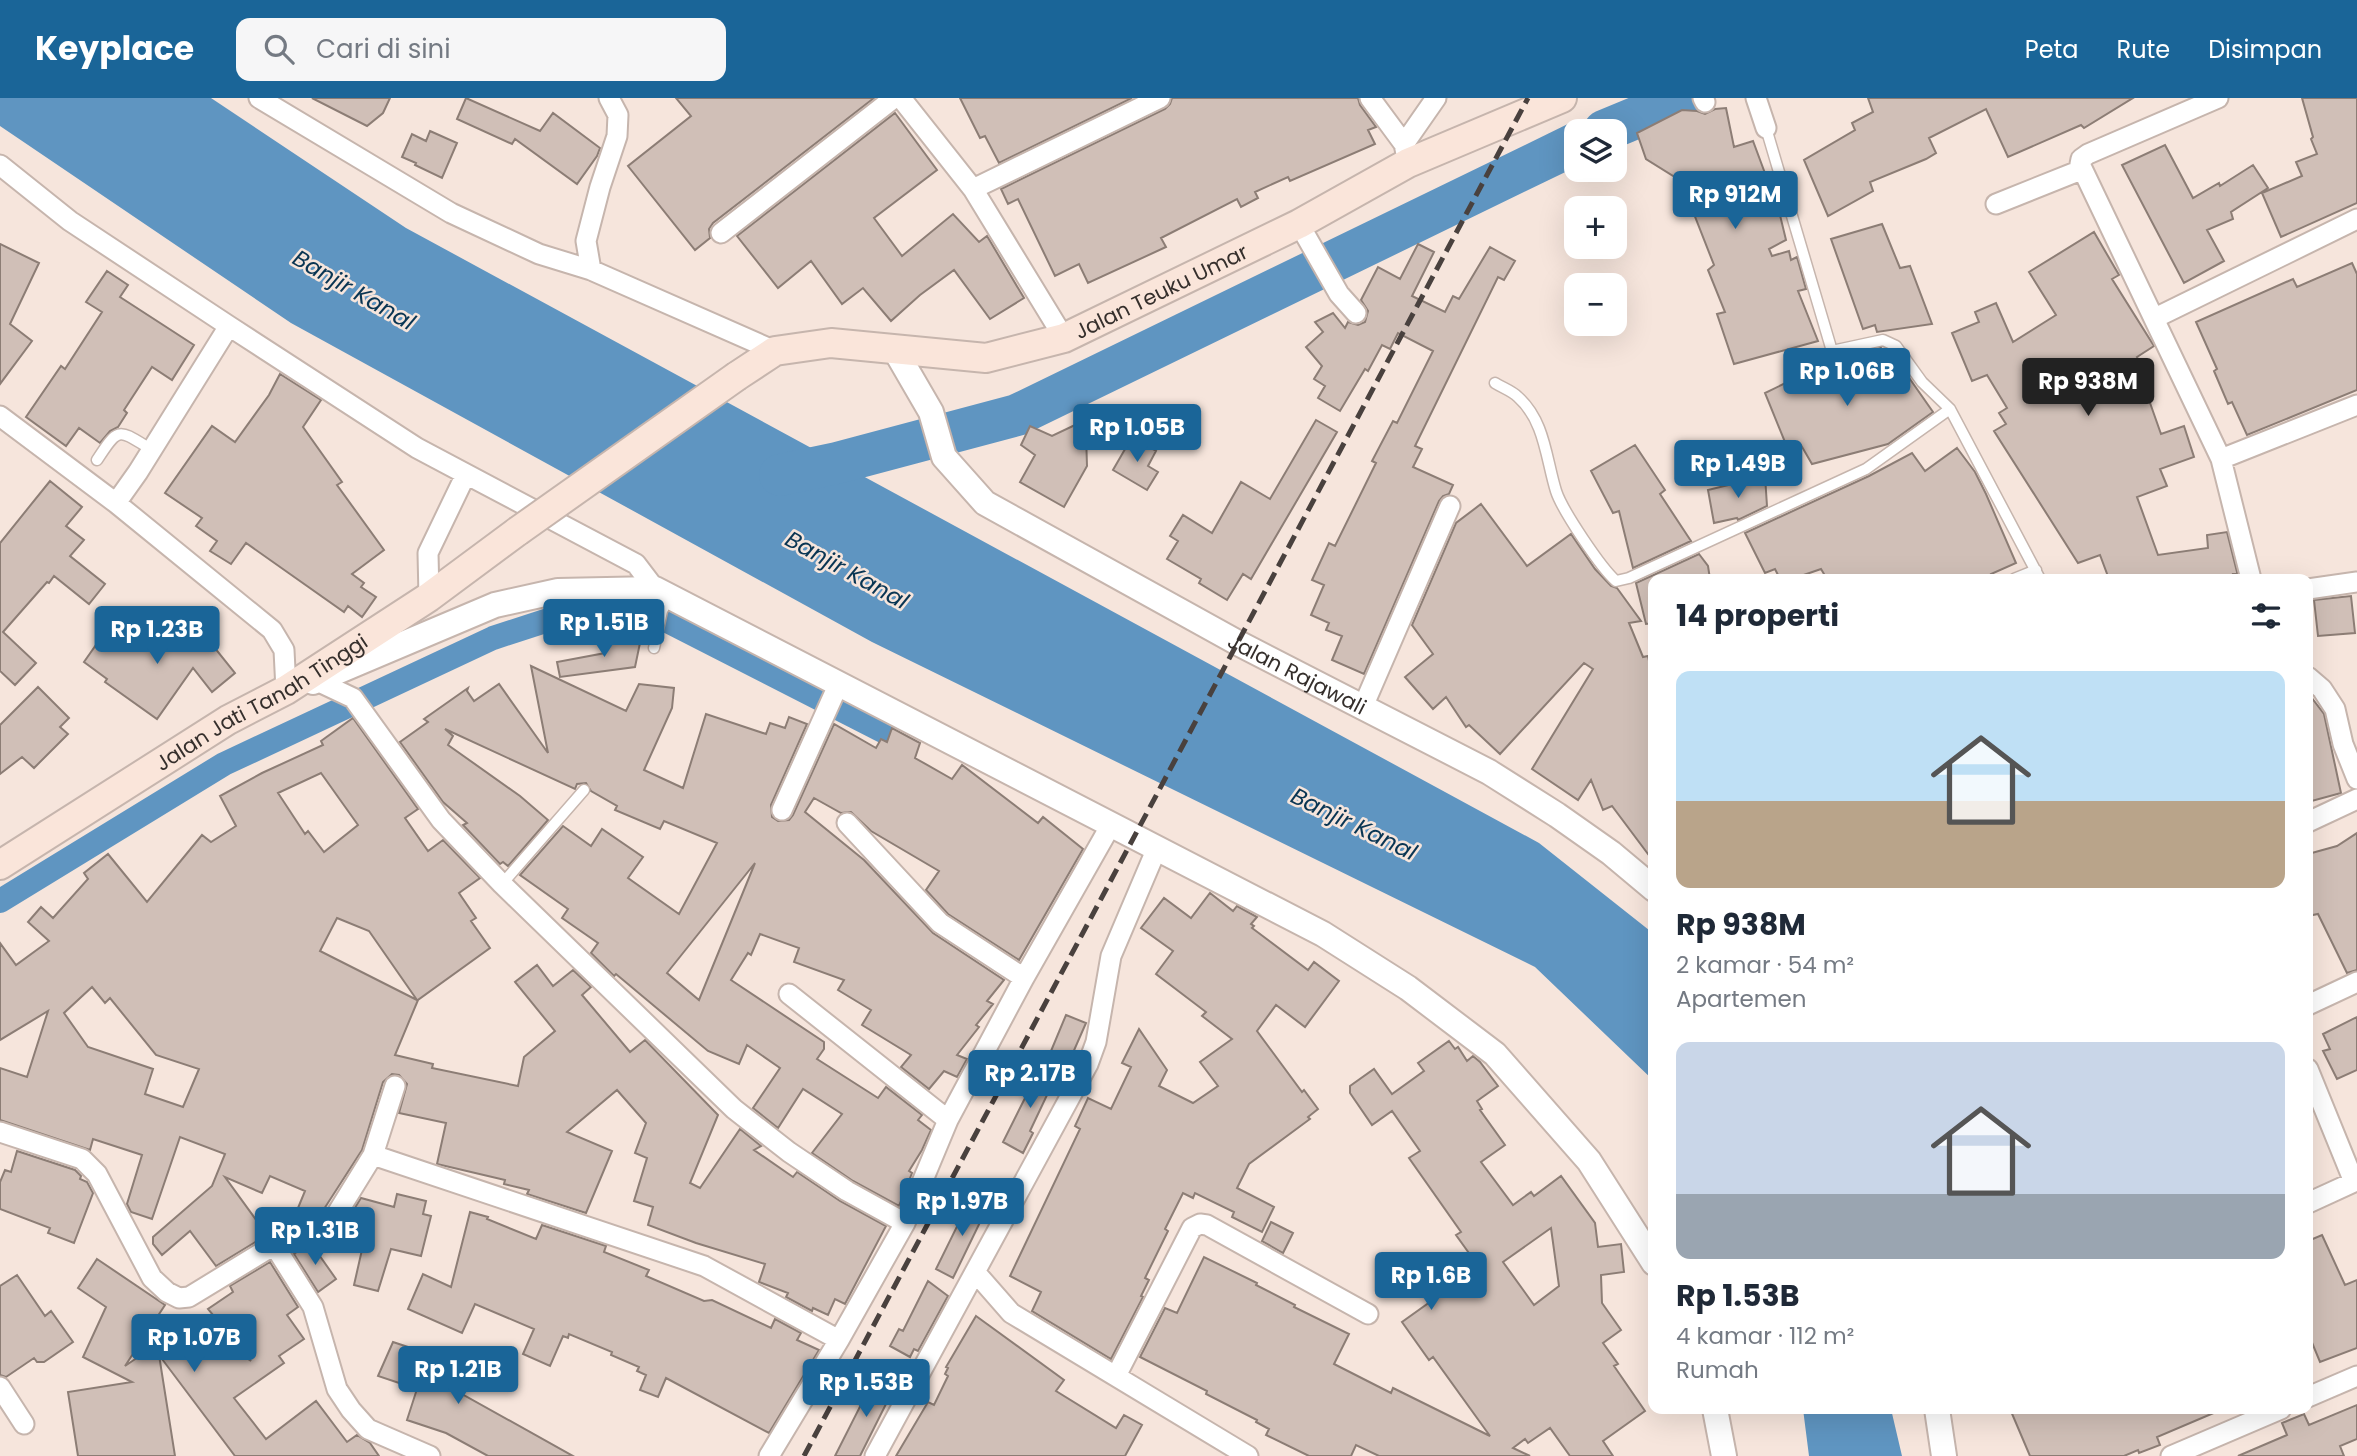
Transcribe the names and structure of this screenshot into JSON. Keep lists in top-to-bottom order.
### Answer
{
  "streets": {
    "main road": ["Jalan Teuku Umar", "Jalan Jati Tanah Tinggi"],
    "street": ["Jalan Rajawali"]
  },
  "crossings": [
    ["Jalan Teuku Umar", "Jalan Rajawali"],
    ["Jalan Teuku Umar", "Jalan Jati Tanah Tinggi"]
  ],
  "water": ["Banjir Kanal"],
  "page": {
    "header": "Keyplace",
    "search": "Cari di sini",
    "nav": ["Peta", "Rute", "Disimpan"],
    "map_buttons": ["+", "−"],
    "price": [
      "Rp 912M",
      "Rp 1.06B",
      "Rp 938M",
      "Rp 1.05B",
      "Rp 1.49B",
      "Rp 1.51B",
      "Rp 1.23B",
      "Rp 2.17B",
      "Rp 1.97B",
      "Rp 1.31B",
      "Rp 1.6B",
      "Rp 1.07B",
      "Rp 1.21B",
      "Rp 1.53B"
    ],
    "heading": "14 properti",
    "list": [
      {
        "name": "Rp 938M",
        "note": "2 kamar · 54 m² · Apartemen"
      },
      {
        "name": "Rp 1.53B",
        "note": "4 kamar · 112 m² · Rumah"
      }
    ]
  }
}
